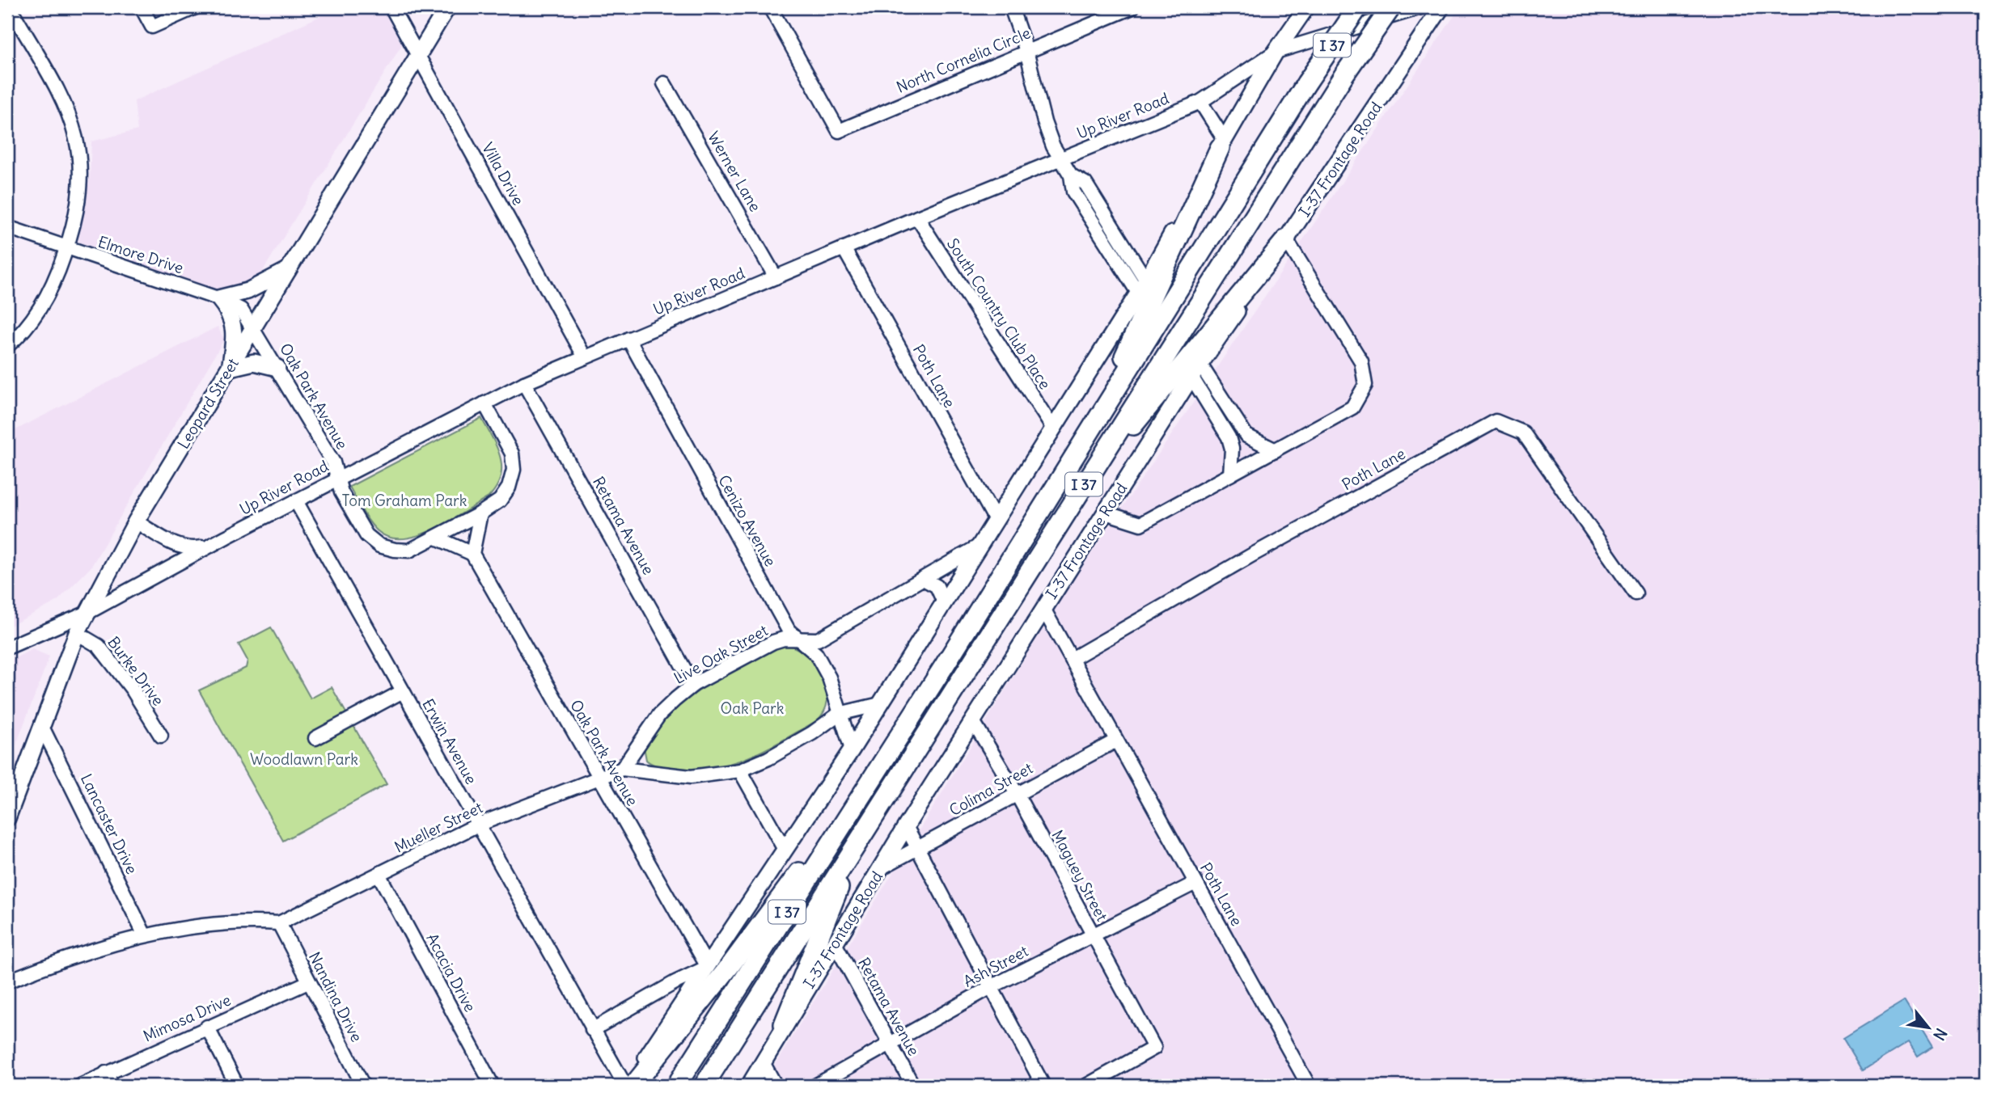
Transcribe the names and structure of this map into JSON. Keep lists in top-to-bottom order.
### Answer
{
  "streets": {
    "highway": ["I 37"],
    "main road": ["I-37 Frontage Road", "Leopard Street"],
    "street": [
      "North Cornelia Circle",
      "Up River Road",
      "Werner Lane",
      "Villa Drive",
      "Elmore Drive",
      "South Country Club Place",
      "Poth Lane",
      "Oak Park Avenue",
      "Cenizo Avenue",
      "Retama Avenue",
      "Live Oak Street",
      "Burke Drive",
      "Erwin Avenue",
      "Colima Street",
      "Lancaster Drive",
      "Mueller Street",
      "Maguey Street",
      "Ash Street",
      "Acacia Drive",
      "Nandina Drive",
      "Mimosa Drive"
    ]
  },
  "crossings": [
    ["Up River Road", "Werner Lane"],
    ["Up River Road", "Villa Drive"],
    ["Up River Road", "South Country Club Place"],
    ["Up River Road", "Poth Lane"],
    ["Up River Road", "Oak Park Avenue"],
    ["Up River Road", "Leopard Street"],
    ["Up River Road", "Cenizo Avenue"],
    ["Up River Road", "Retama Avenue"],
    ["Up River Road", "Erwin Avenue"],
    ["I-37 Frontage Road", "Poth Lane"],
    ["I-37 Frontage Road", "Retama Avenue"],
    ["I-37 Frontage Road", "Colima Street"],
    ["I-37 Frontage Road", "Maguey Street"],
    ["Villa Drive", "Leopard Street"],
    ["Elmore Drive", "Oak Park Avenue"],
    ["Elmore Drive", "Leopard Street"],
    ["Poth Lane", "Colima Street"],
    ["Poth Lane", "Ash Street"],
    ["Oak Park Avenue", "Leopard Street"],
    ["Oak Park Avenue", "Mueller Street"],
    ["Leopard Street", "Burke Drive"],
    ["Leopard Street", "Lancaster Drive"],
    ["Cenizo Avenue", "Live Oak Street"],
    ["Retama Avenue", "Live Oak Street"],
    ["Retama Avenue", "Ash Street"],
    ["Live Oak Street", "Mueller Street"],
    ["Erwin Avenue", "Mueller Street"],
    ["Colima Street", "Maguey Street"],
    ["Lancaster Drive", "Mueller Street"],
    ["Mueller Street", "Acacia Drive"],
    ["Mueller Street", "Nandina Drive"],
    ["Maguey Street", "Ash Street"],
    ["Nandina Drive", "Mimosa Drive"]
  ],
  "parks": ["Tom Graham Park", "Oak Park", "Woodlawn Park"],
  "north": "bottom right"
}
